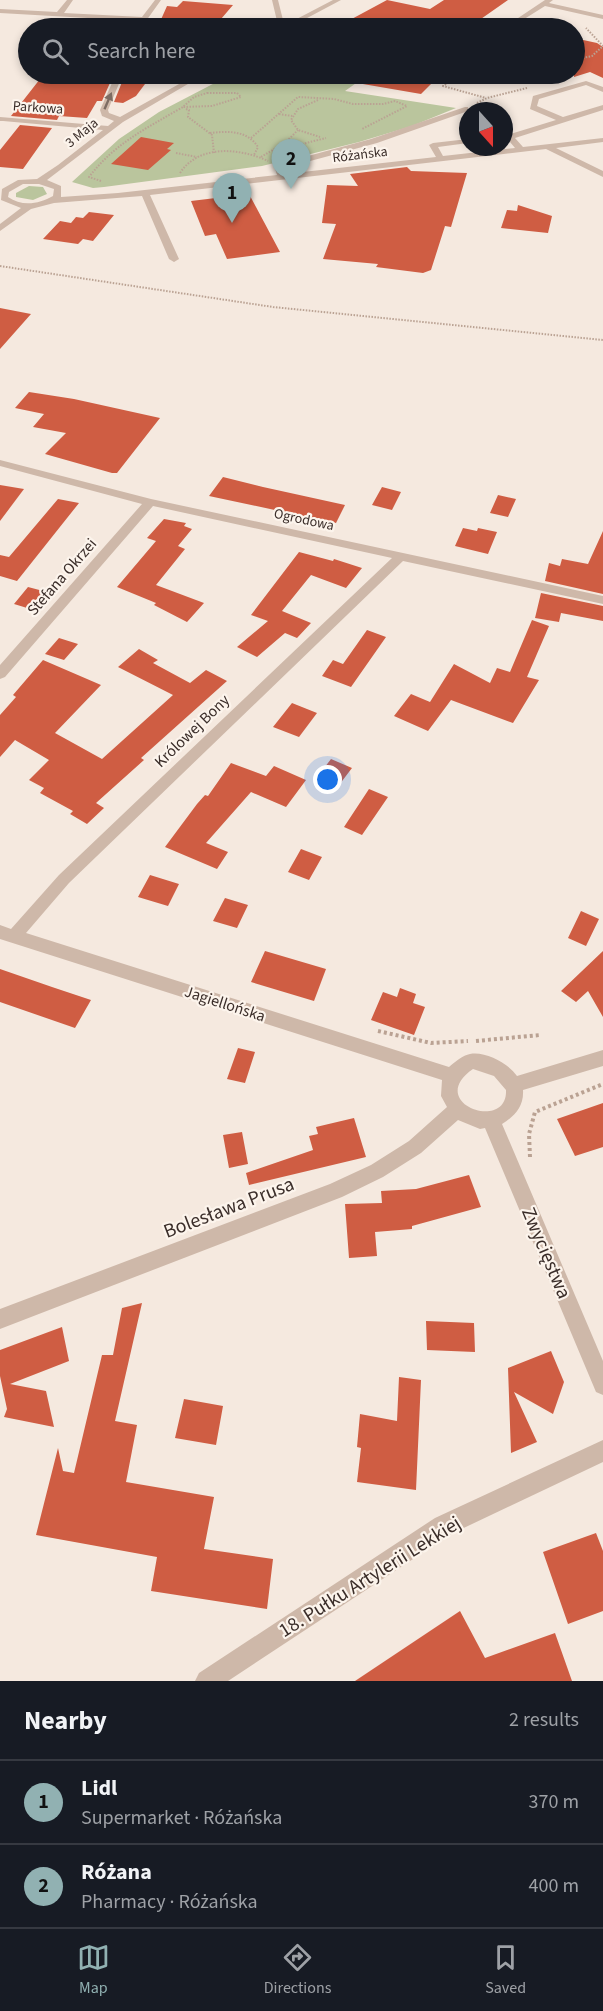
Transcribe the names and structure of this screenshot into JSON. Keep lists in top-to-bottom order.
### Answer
{
  "streets": {
    "street": [
      "Parkowa",
      "3 Maja",
      "Różańska",
      "Ogrodowa",
      "Stefana Okrzei",
      "Królowej Bony",
      "Jagiellońska",
      "Bolesława Prusa",
      "Zwycięstwa",
      "18. Pułku Artylerii Lekkiej"
    ]
  },
  "crossings": [
    ["Parkowa", "3 Maja"],
    ["Ogrodowa", "Stefana Okrzei"],
    ["Ogrodowa", "Królowej Bony"],
    ["Królowej Bony", "Jagiellońska"],
    ["Jagiellońska", "Bolesława Prusa"],
    ["Jagiellońska", "Zwycięstwa"],
    ["Bolesława Prusa", "Zwycięstwa"]
  ],
  "north": "bottom",
  "page": {
    "search": "Search here",
    "pins": ["2", "1"],
    "heading": ["Nearby", "2 results"],
    "list": [
      {
        "mark": "1",
        "name": "Lidl",
        "note": "Supermarket · Różańska",
        "value": "370 m"
      },
      {
        "mark": "2",
        "name": "Różana",
        "note": "Pharmacy · Różańska",
        "value": "400 m"
      }
    ],
    "nav": ["Map", "Directions", "Saved"]
  }
}
